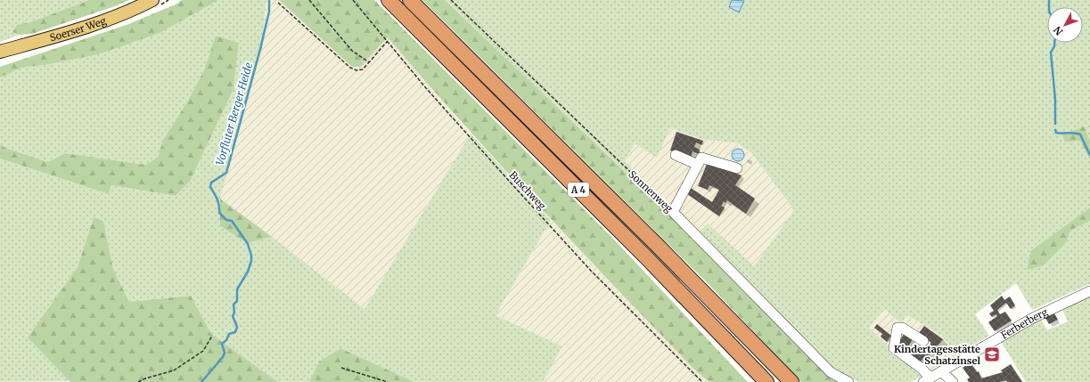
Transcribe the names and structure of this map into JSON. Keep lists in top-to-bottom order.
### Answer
{
  "streets": {
    "highway": ["A 4"],
    "main road": ["Soerser Weg"],
    "street": ["Sonnenweg", "Ferberberg"],
    "path": ["Buschweg"]
  },
  "water": ["Vorfluter Berger Heide"],
  "places": {
    "school or university": ["Kindertagesstätte Schatzinsel"]
  },
  "north": "bottom left"
}
